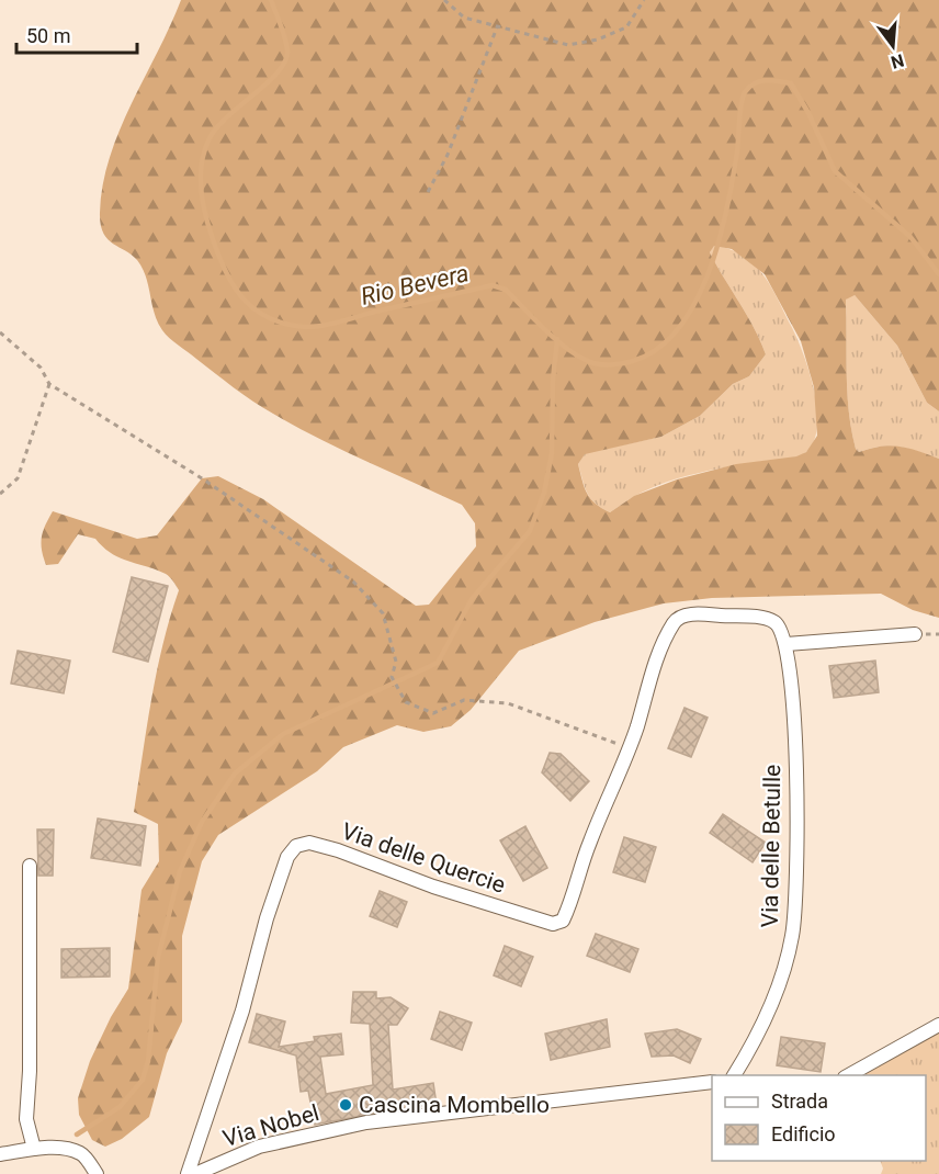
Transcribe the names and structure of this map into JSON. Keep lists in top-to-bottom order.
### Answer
{
  "streets": {
    "street": ["Via delle Betulle", "Via delle Quercie", "Via Nobel"]
  },
  "crossings": [
    ["Via delle Betulle", "Via delle Quercie"]
  ],
  "water": ["Rio Bevera"],
  "places": ["Cascina Mombello"],
  "legend": ["Strada", "Edificio"],
  "scale_bar": "50 m",
  "north": "bottom"
}
